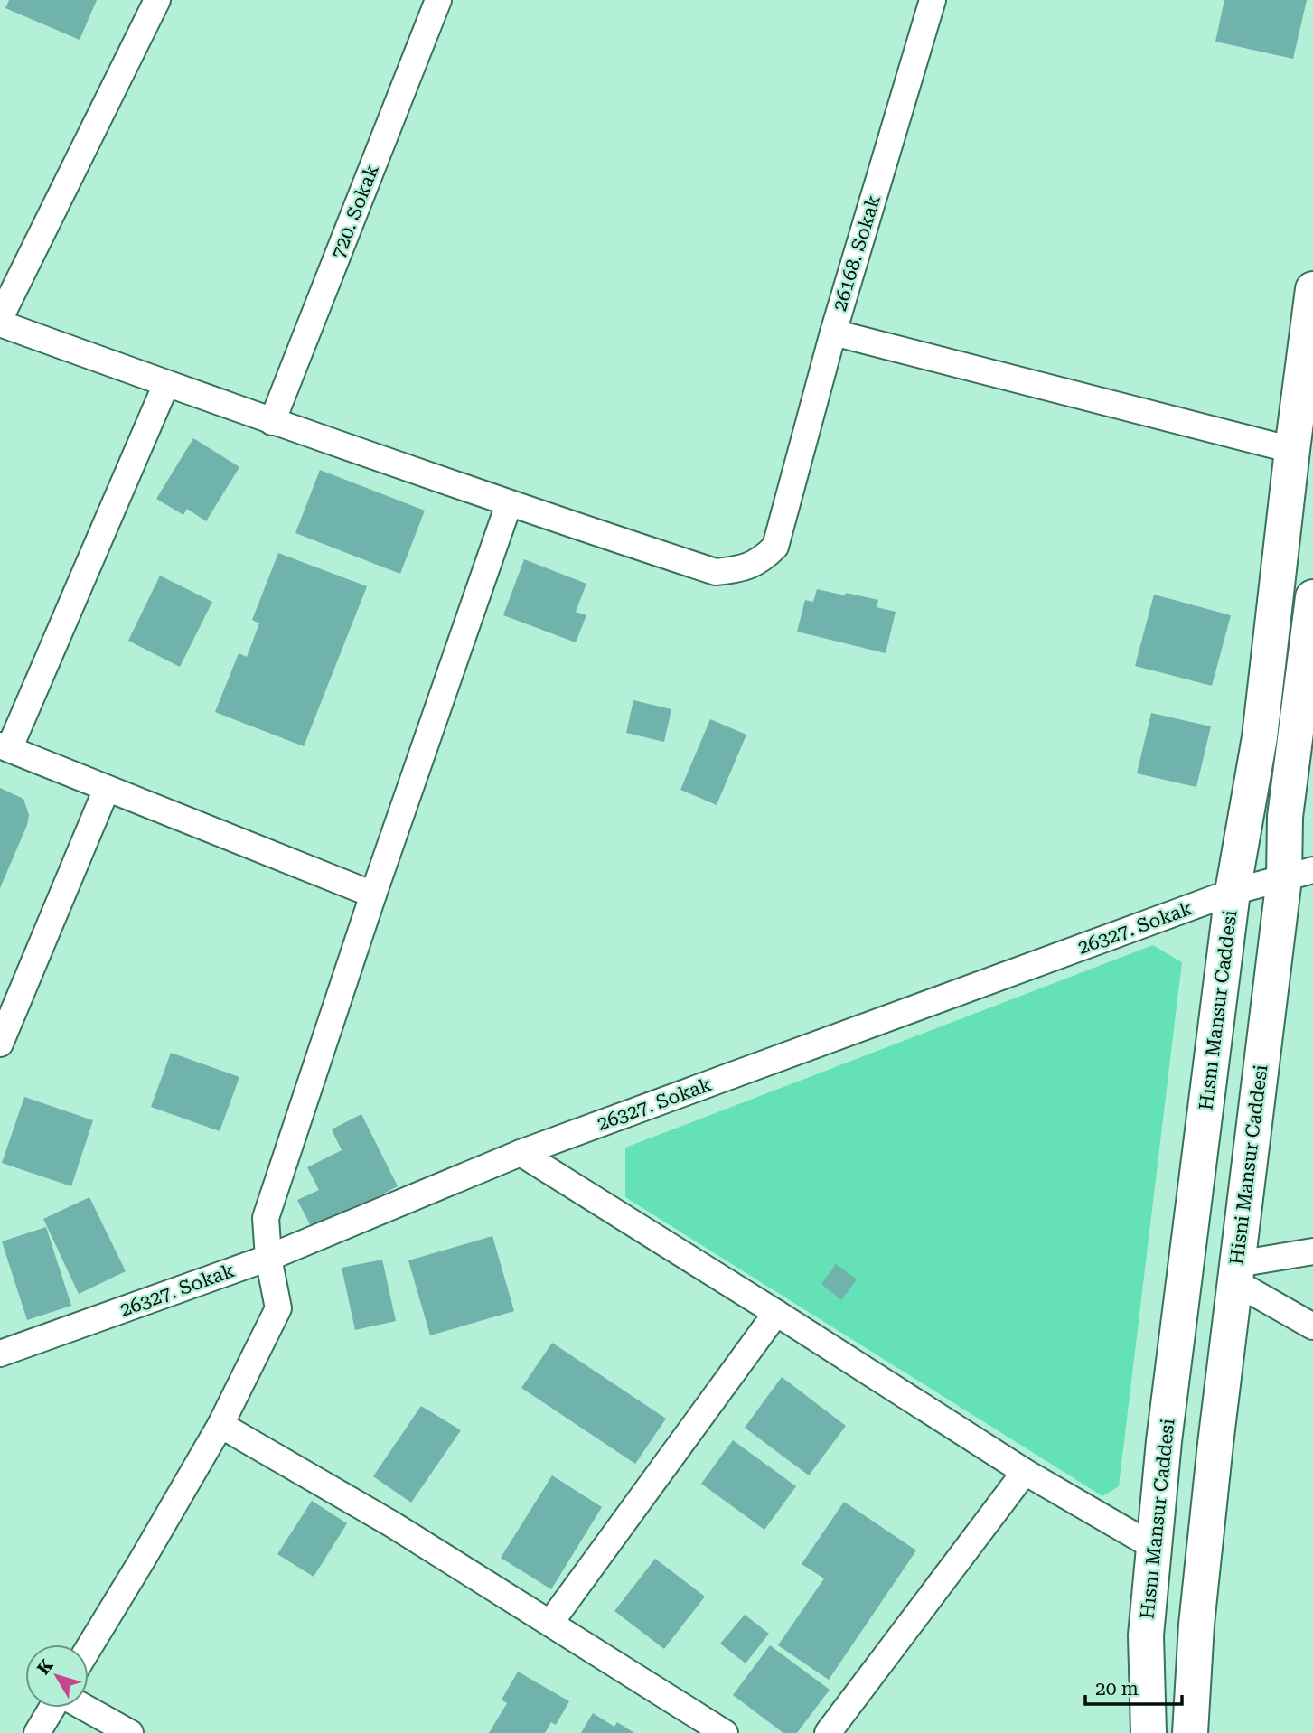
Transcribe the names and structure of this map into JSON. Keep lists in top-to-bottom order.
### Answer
{
  "streets": {
    "main road": ["Hısnı Mansur Caddesi", "Hisni Mansur Caddesi"],
    "street": ["720. Sokak", "26168. Sokak", "26327. Sokak"]
  },
  "crossings": [
    ["720. Sokak", "26168. Sokak"],
    ["26327. Sokak", "Hısnı Mansur Caddesi"],
    ["26327. Sokak", "Hisni Mansur Caddesi"]
  ],
  "scale_bar": "20 m",
  "north": "top left"
}
